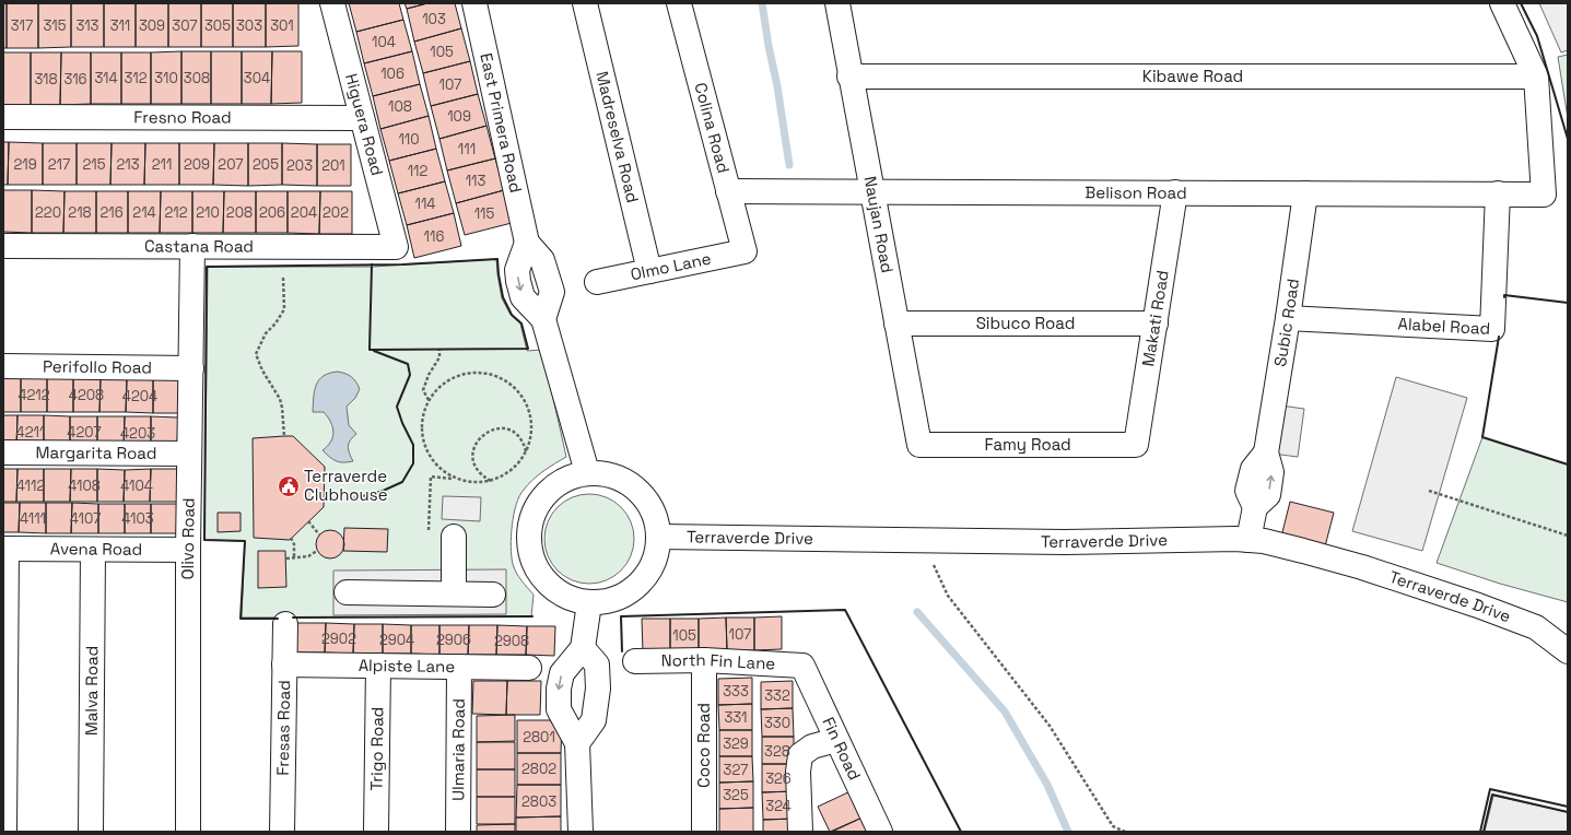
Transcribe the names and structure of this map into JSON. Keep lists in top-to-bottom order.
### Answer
{
  "streets": {
    "street": [
      "Kibawe Road",
      "Fresno Road",
      "East Primera Road",
      "Higuera Road",
      "Colina Road",
      "Madreselva Road",
      "Belison Road",
      "Naujan Road",
      "Castana Road",
      "Olmo Lane",
      "Makati Road",
      "Alabel Road",
      "Sibuco Road",
      "Subic Road",
      "Perifollo Road",
      "Famy Road",
      "Margarita Road",
      "Terraverde Drive",
      "Olivo Road",
      "Avena Road",
      "North Fin Lane",
      "Alpiste Lane",
      "Malva Road",
      "Fresas Road",
      "Coco Road",
      "Trigo Road",
      "Fin Road",
      "Ulmaria Road"
    ]
  },
  "crossings": [
    ["Kibawe Road", "Belison Road"],
    ["Kibawe Road", "Naujan Road"],
    ["Fresno Road", "Higuera Road"],
    ["East Primera Road", "Terraverde Drive"],
    ["Higuera Road", "Castana Road"],
    ["Colina Road", "Belison Road"],
    ["Colina Road", "Olmo Lane"],
    ["Madreselva Road", "Olmo Lane"],
    ["Belison Road", "Naujan Road"],
    ["Belison Road", "Makati Road"],
    ["Belison Road", "Alabel Road"],
    ["Belison Road", "Subic Road"],
    ["Naujan Road", "Sibuco Road"],
    ["Naujan Road", "Famy Road"],
    ["Castana Road", "Olivo Road"],
    ["Makati Road", "Sibuco Road"],
    ["Makati Road", "Famy Road"],
    ["Alabel Road", "Subic Road"],
    ["Subic Road", "Terraverde Drive"],
    ["Perifollo Road", "Olivo Road"],
    ["Margarita Road", "Olivo Road"],
    ["Olivo Road", "Avena Road"],
    ["Avena Road", "Malva Road"],
    ["North Fin Lane", "Coco Road"],
    ["North Fin Lane", "Fin Road"],
    ["Alpiste Lane", "Fresas Road"],
    ["Alpiste Lane", "Trigo Road"],
    ["Alpiste Lane", "Ulmaria Road"]
  ],
  "places": {
    "public building": ["Terraverde Clubhouse"]
  },
  "house_numbers": [
    "103",
    "317",
    "315",
    "313",
    "311",
    "309",
    "307",
    "305",
    "303",
    "301",
    "104",
    "105",
    "106",
    "314",
    "312",
    "310",
    "308",
    "304",
    "318",
    "316",
    "107",
    "108",
    "109",
    "110",
    "111",
    "219",
    "217",
    "215",
    "213",
    "211",
    "209",
    "207",
    "205",
    "203",
    "201",
    "112",
    "113",
    "114",
    "220",
    "218",
    "216",
    "214",
    "212",
    "210",
    "208",
    "206",
    "204",
    "202",
    "115",
    "116",
    "4212",
    "4208",
    "4204",
    "4211",
    "4207",
    "4203",
    "4112",
    "4108",
    "4104",
    "4111",
    "4107",
    "4103",
    "107",
    "105",
    "2902",
    "2904",
    "2906",
    "2908",
    "333",
    "332",
    "331",
    "330",
    "2801",
    "329",
    "328",
    "2802",
    "327",
    "326",
    "325",
    "2803",
    "324"
  ]
}
